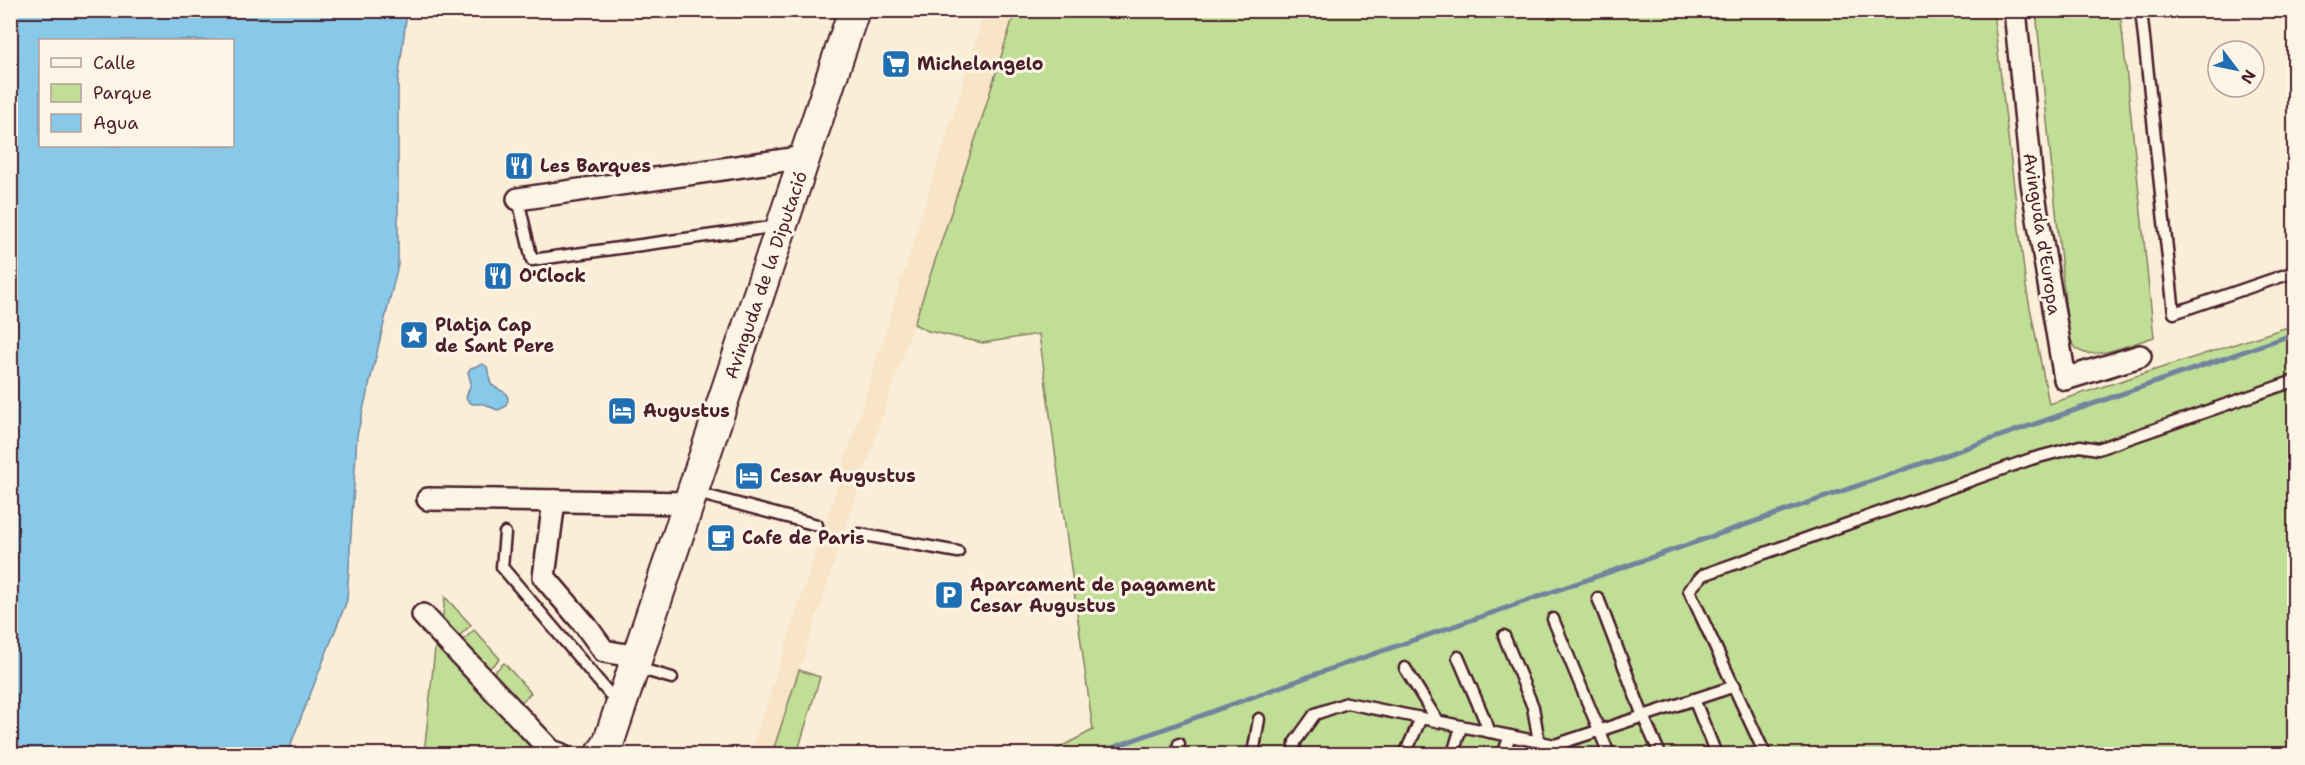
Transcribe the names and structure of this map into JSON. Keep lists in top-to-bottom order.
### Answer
{
  "streets": {
    "street": ["Avinguda d'Europa", "Avinguda de la Diputació"]
  },
  "places": {
    "supermarket": ["Michelangelo"],
    "restaurant": ["Les Barques", "O'Clock"],
    "place": ["Platja Cap de Sant Pere"],
    "hotel": ["Augustus", "Cesar Augustus"],
    "cafe": ["Cafe de Paris"],
    "parking": ["Aparcament de pagament Cesar Augustus"]
  },
  "legend": ["Calle", "Parque", "Agua"],
  "north": "bottom right"
}
